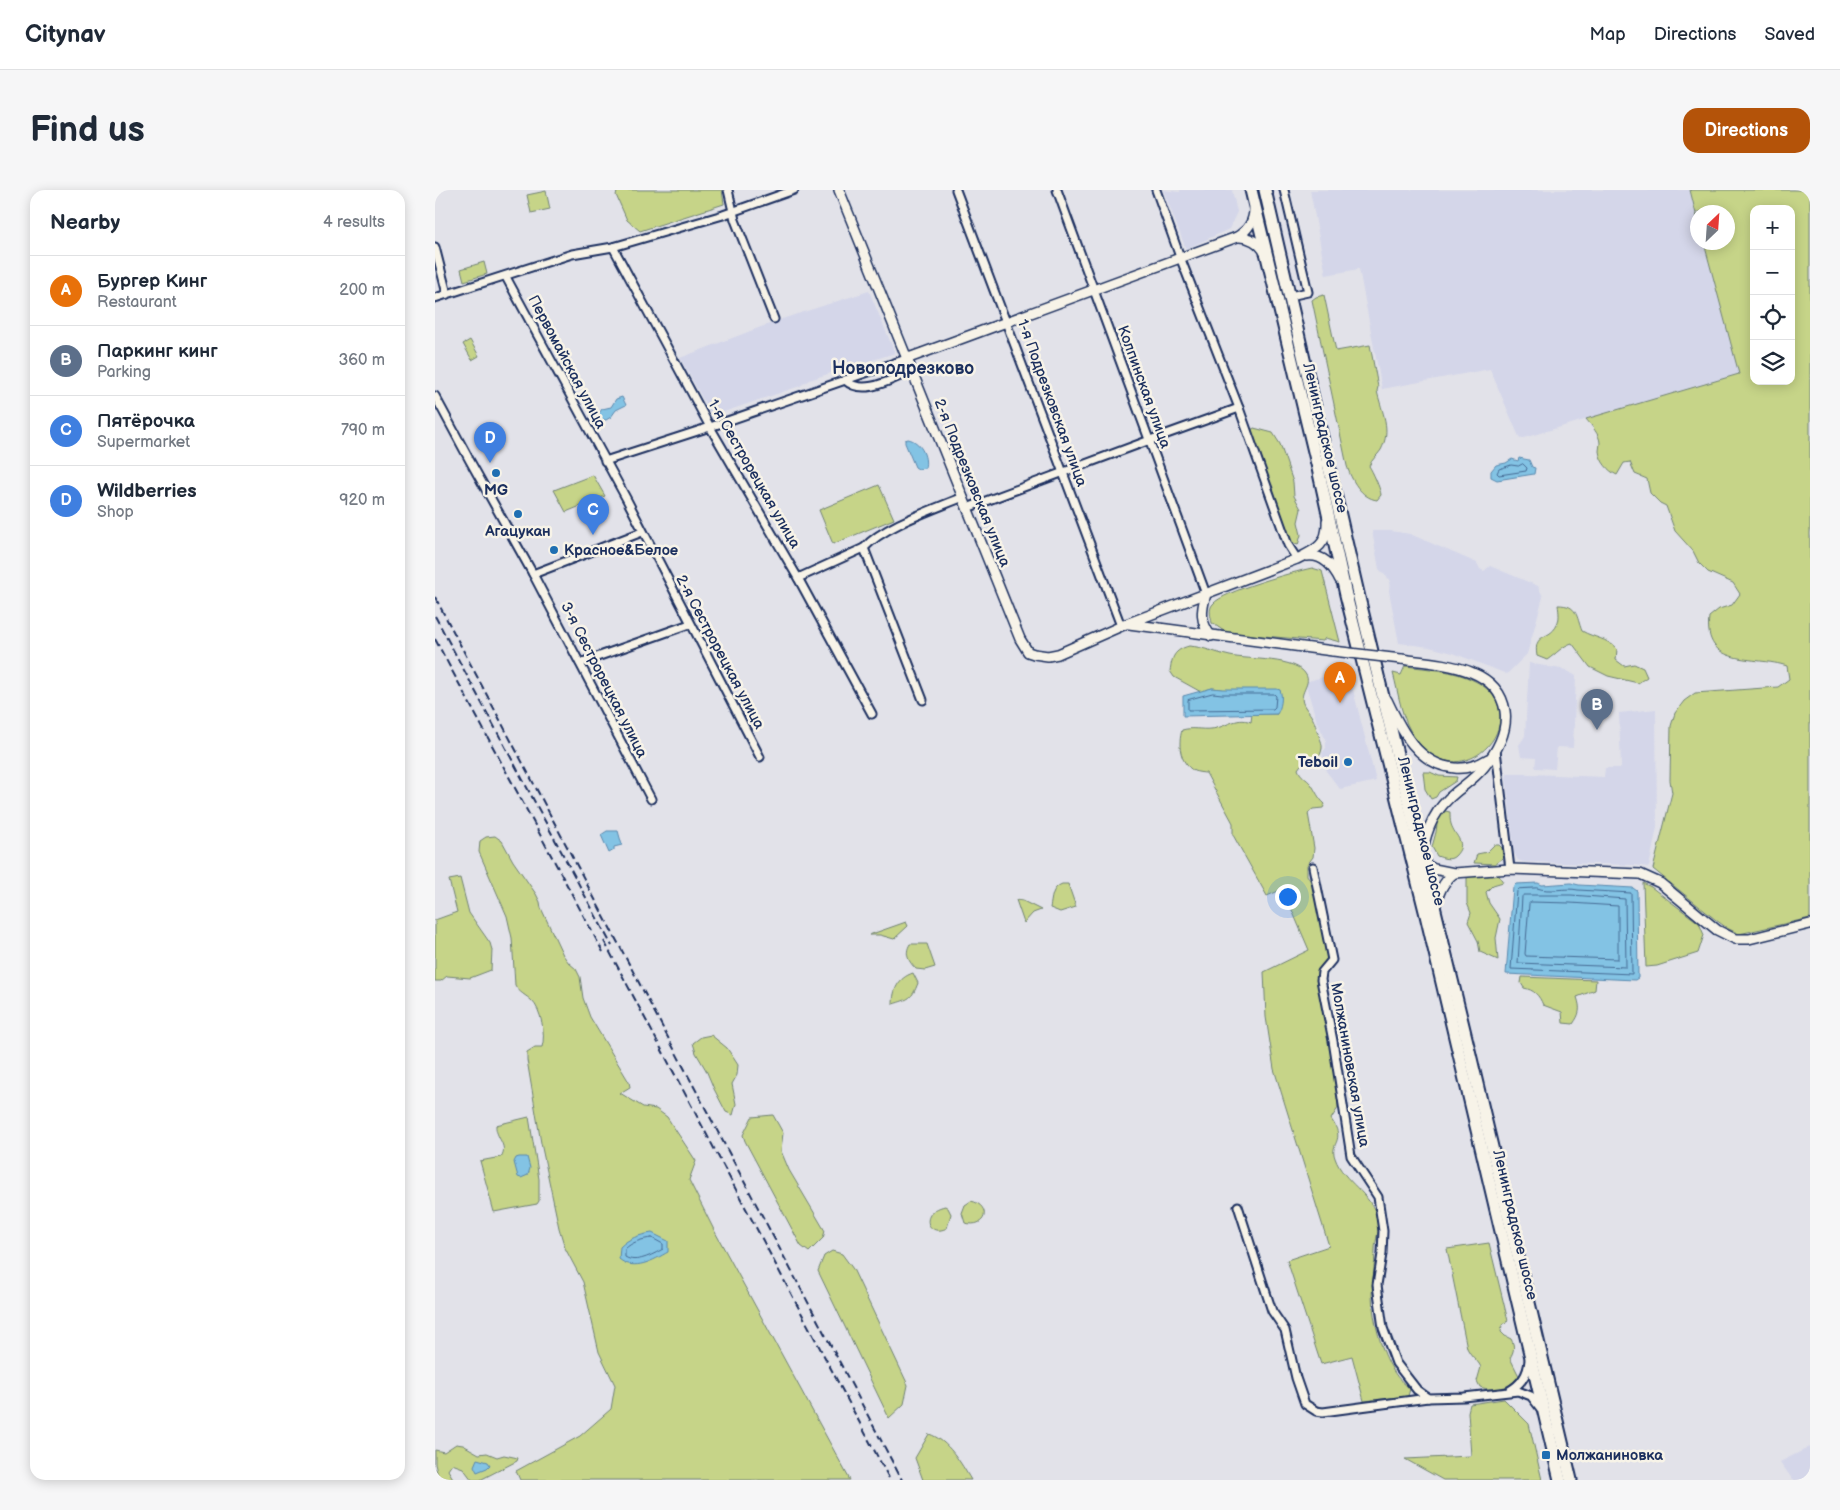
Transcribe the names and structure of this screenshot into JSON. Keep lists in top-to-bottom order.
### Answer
{
  "streets": {
    "highway": ["Ленинградское шоссе"],
    "street": [
      "Первомайская улица",
      "Колпинская улица",
      "1-я Подрезковская улица",
      "1-я Сестрорецкая улица",
      "2-я Подрезковская улица",
      "2-я Сестрорецкая улица",
      "3-я Сестрорецкая улица",
      "Молжаниновская улица"
    ]
  },
  "crossings": [
    ["Первомайская улица", "2-я Сестрорецкая улица"],
    ["1-я Подрезковская улица", "2-я Подрезковская улица"]
  ],
  "districts": ["Новоподрезково"],
  "places": {
    "other": [
      "MG",
      "Агацукан",
      "Красное&Белое",
      "Teboil"
    ],
    "transit": ["Молжаниновка"]
  },
  "north": "top right",
  "page": {
    "header": "Citynav",
    "nav": ["Map", "Directions", "Saved"],
    "buttons": "Directions",
    "title": "Find us",
    "heading": ["Nearby", "4 results"],
    "map_buttons": ["+", "−"],
    "list": [
      {
        "mark": "A",
        "name": "Бургер Кинг",
        "note": "Restaurant",
        "value": "200 m"
      },
      {
        "mark": "B",
        "name": "Паркинг кинг",
        "note": "Parking",
        "value": "360 m"
      },
      {
        "mark": "C",
        "name": "Пятёрочка",
        "note": "Supermarket",
        "value": "790 m"
      },
      {
        "mark": "D",
        "name": "Wildberries",
        "note": "Shop",
        "value": "920 m"
      }
    ],
    "pins": [
      "D",
      "C",
      "A",
      "B"
    ]
  }
}
